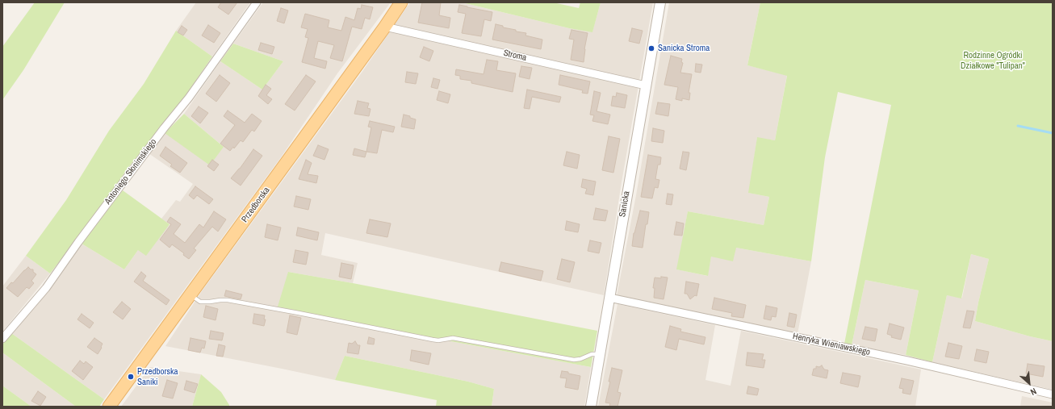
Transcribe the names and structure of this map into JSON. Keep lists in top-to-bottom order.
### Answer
{
  "streets": {
    "main road": ["Przedborska"],
    "street": [
      "Stroma",
      "Antoniego Słonimskiego",
      "Sanicka",
      "Henryka Wieniawskiego"
    ]
  },
  "crossings": [
    ["Stroma", "Sanicka"],
    ["Stroma", "Przedborska"],
    ["Sanicka", "Henryka Wieniawskiego"]
  ],
  "parks": ["Rodzinne Ogródki Działkowe \"Tulipan\""],
  "places": ["Sanicka Stroma", "Przedborska Saniki"],
  "north": "bottom right"
}
